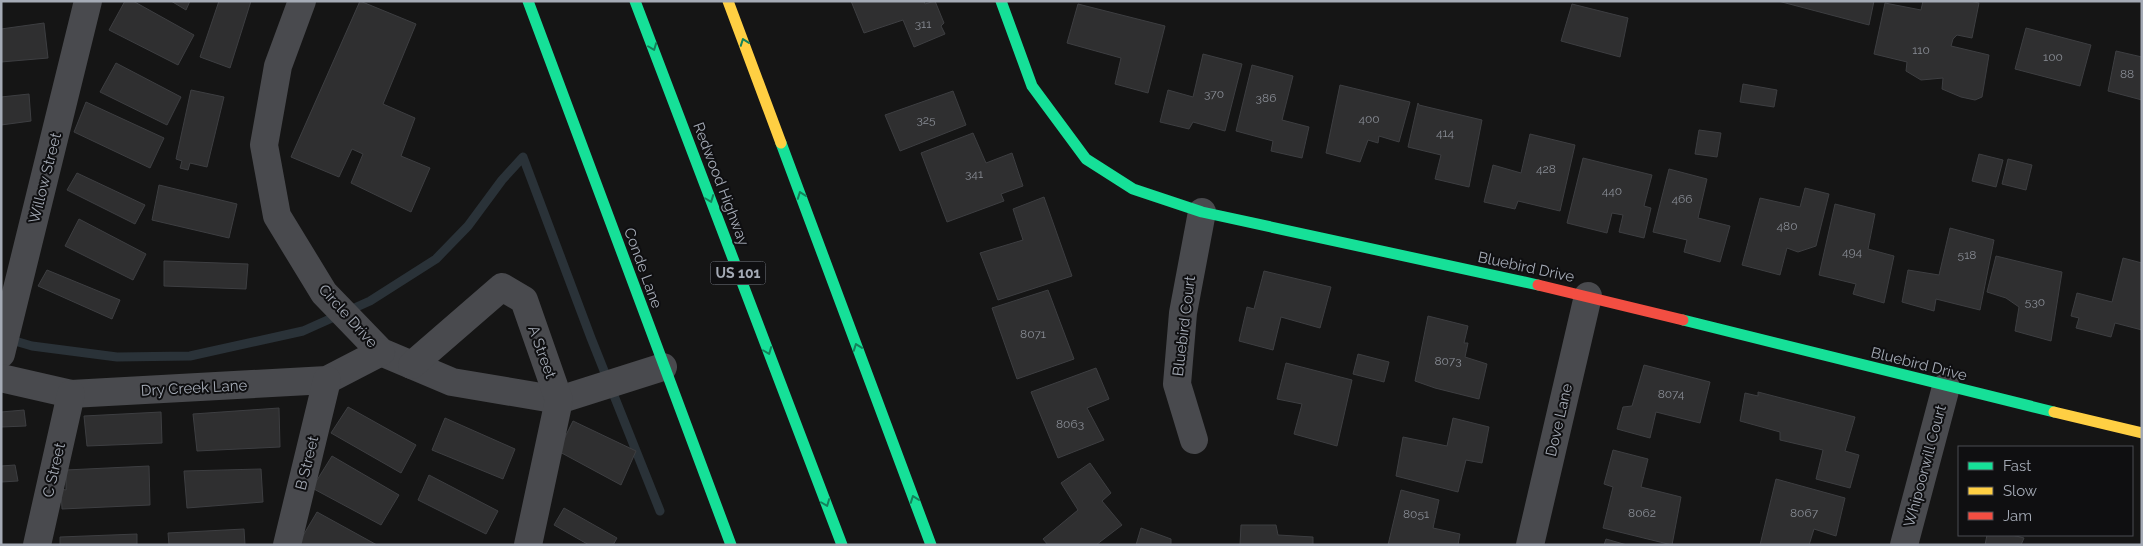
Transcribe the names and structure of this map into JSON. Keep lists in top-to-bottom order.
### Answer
{
  "streets": {
    "main road": [
      "Redwood Highway",
      "Bluebird Drive",
      "Conde Lane",
      "US 101"
    ],
    "street": [
      "Willow Street",
      "Circle Drive",
      "Bluebird Court",
      "A Street",
      "Dry Creek Lane",
      "Dove Lane",
      "B Street",
      "Whipoorwill Court",
      "C Street"
    ]
  },
  "crossings": [
    ["Bluebird Drive", "Bluebird Court"],
    ["Bluebird Drive", "Dove Lane"],
    ["Bluebird Drive", "Whipoorwill Court"],
    ["Conde Lane", "Circle Drive"],
    ["Circle Drive", "A Street"],
    ["Circle Drive", "Dry Creek Lane"],
    ["Dry Creek Lane", "B Street"],
    ["Dry Creek Lane", "C Street"]
  ],
  "house_numbers": [
    "311",
    "110",
    "100",
    "88",
    "370",
    "386",
    "400",
    "325",
    "414",
    "428",
    "341",
    "440",
    "466",
    "480",
    "494",
    "518",
    "530",
    "8071",
    "8073",
    "8074",
    "8063",
    "8062",
    "8067",
    "8051"
  ],
  "legend": ["Fast", "Slow", "Jam"]
}
